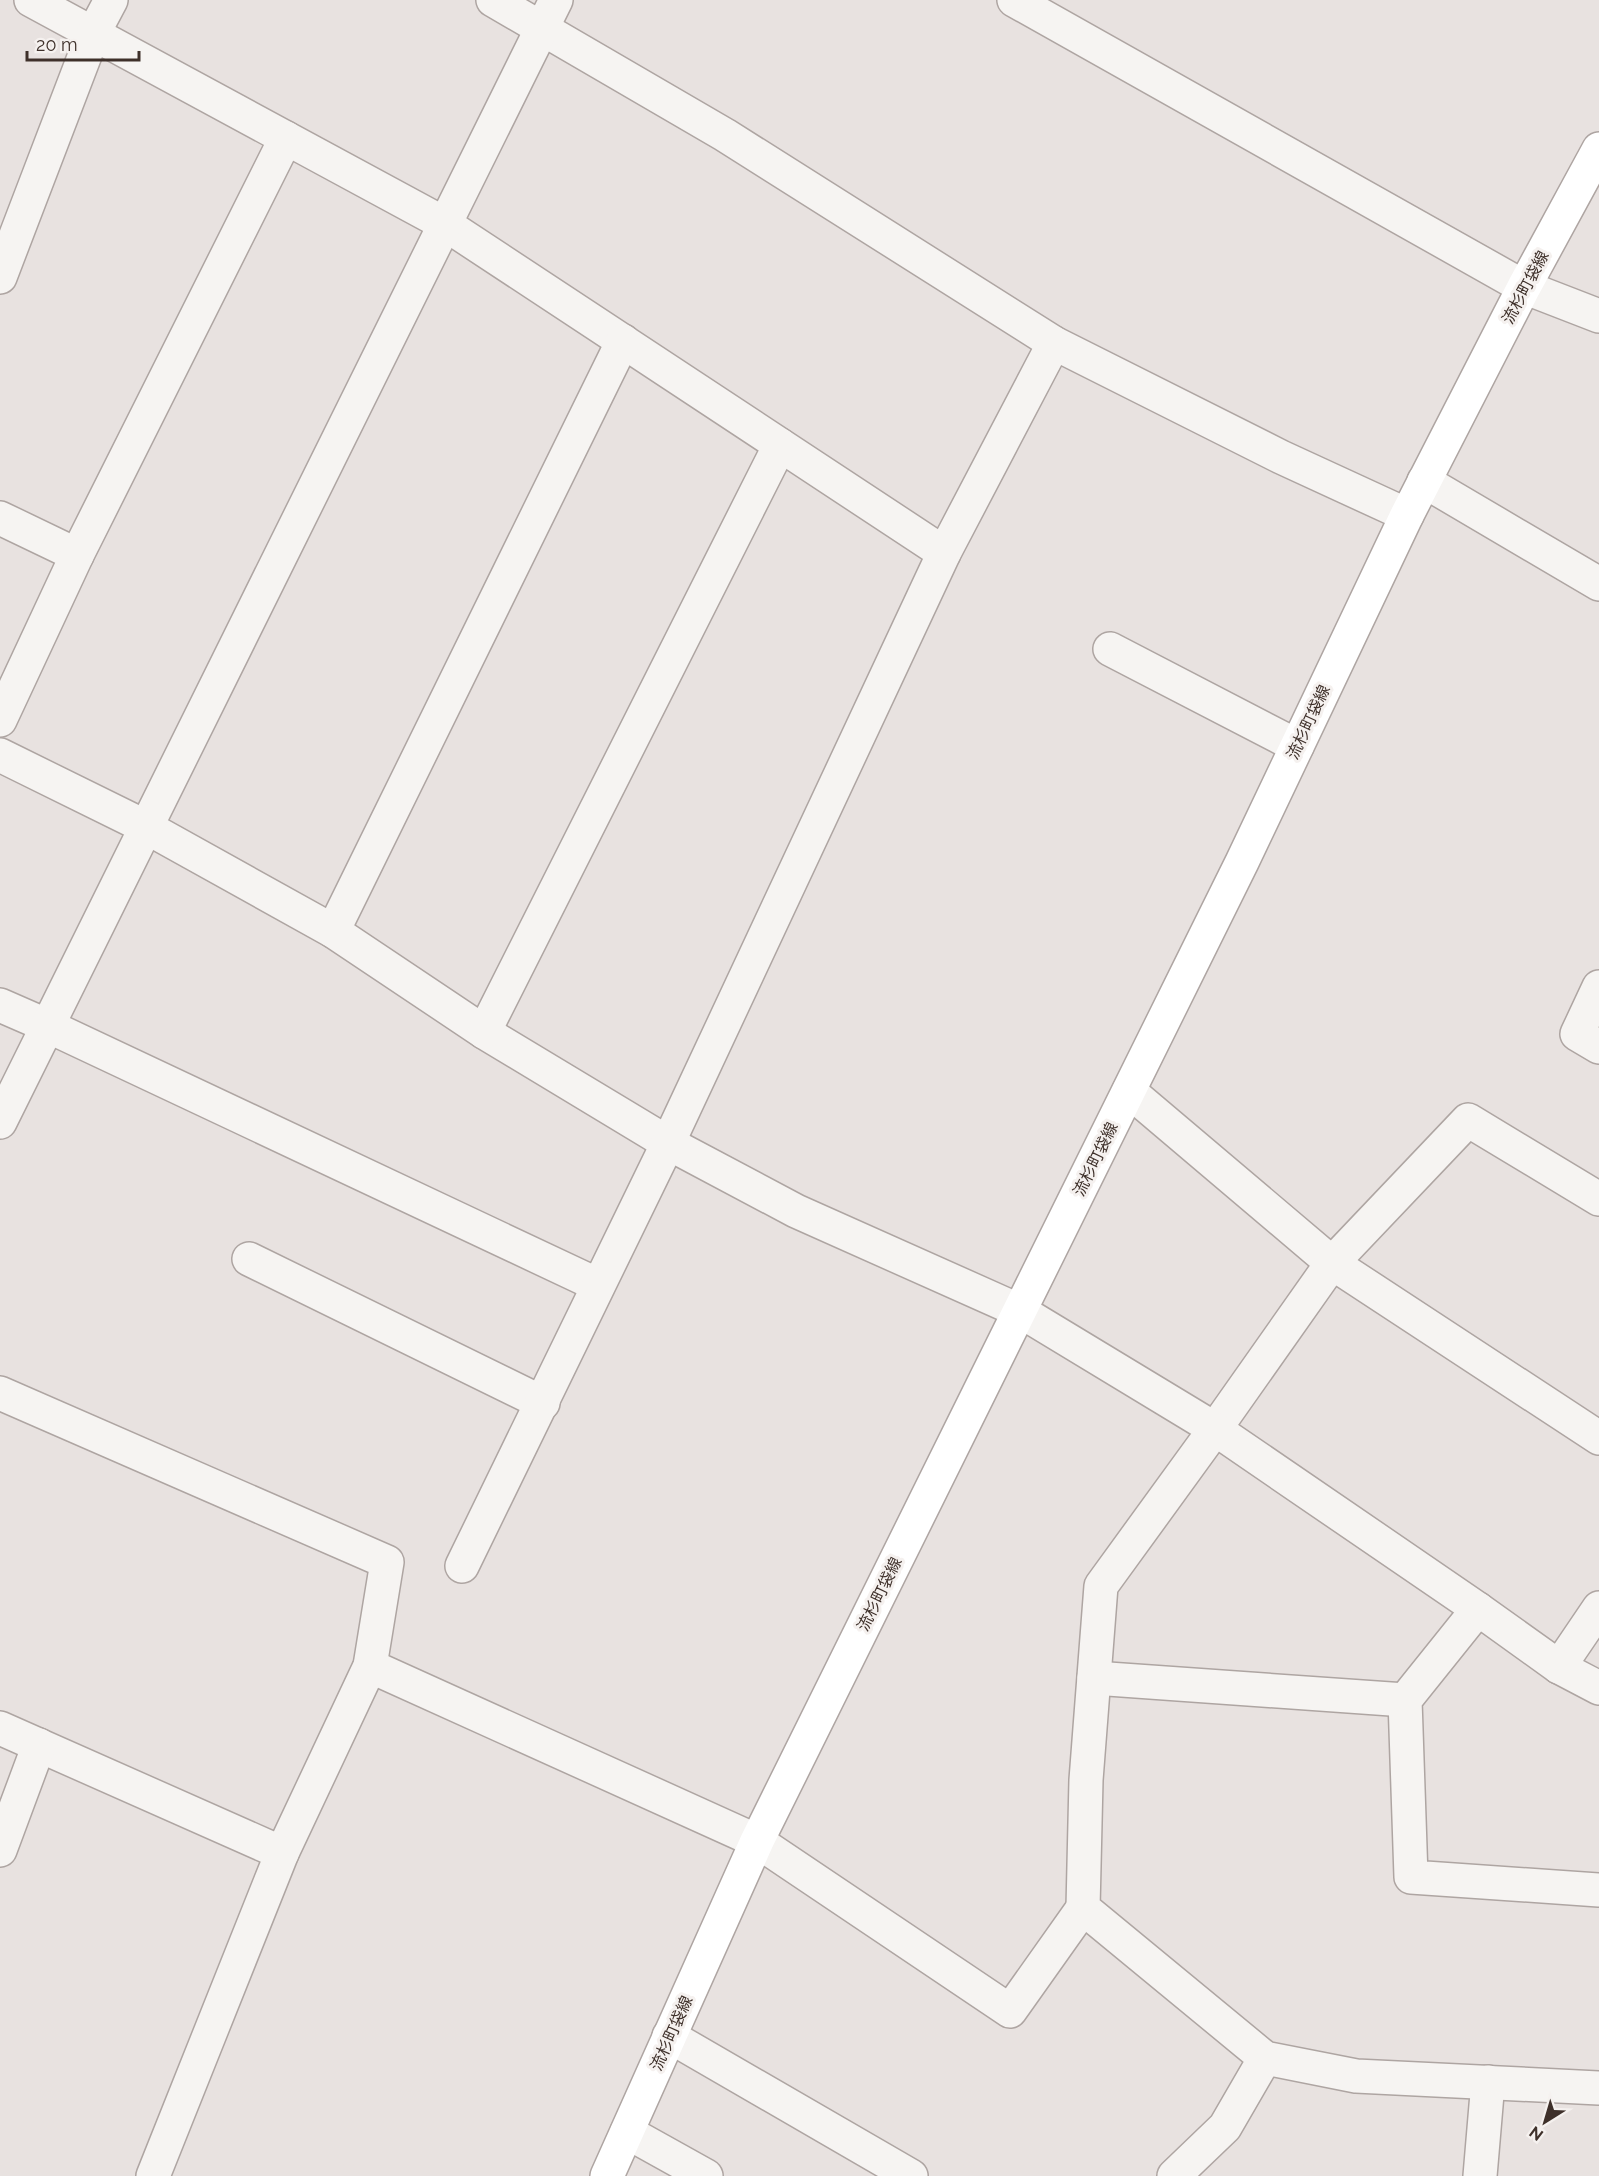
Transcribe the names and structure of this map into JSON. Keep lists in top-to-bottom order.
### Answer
{
  "streets": {
    "main road": ["流杉町袋線"]
  },
  "scale_bar": "20 m",
  "north": "bottom left"
}
